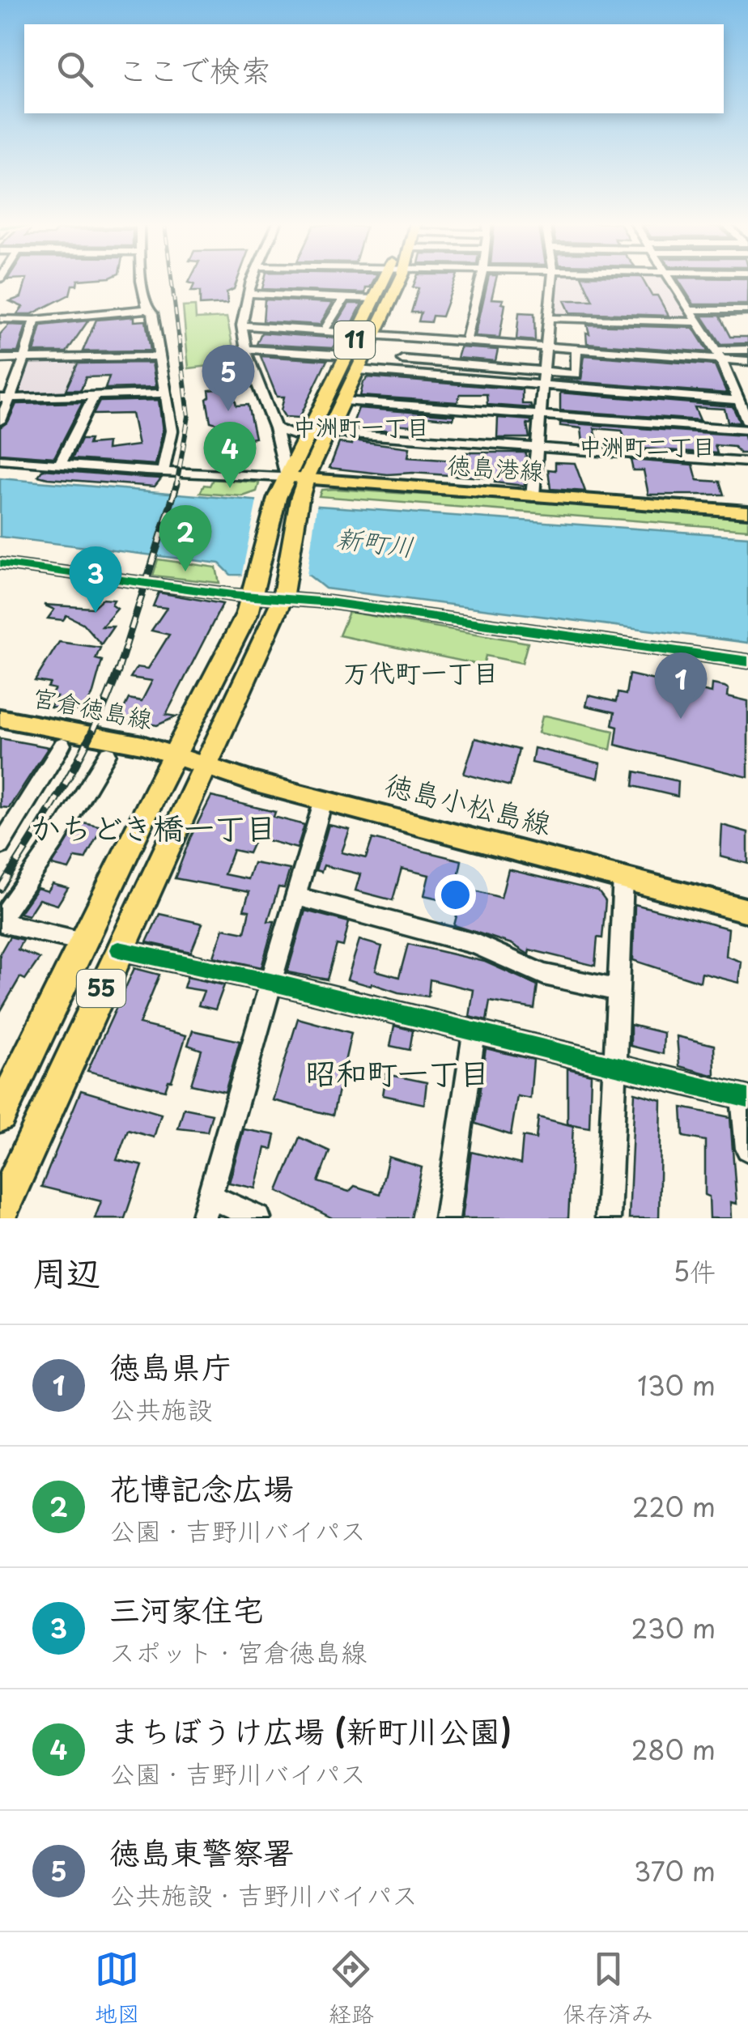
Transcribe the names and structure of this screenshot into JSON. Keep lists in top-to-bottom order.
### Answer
{
  "streets": {
    "highway": ["11", "55"],
    "main road": ["徳島港線", "宮倉徳島線", "徳島小松島線"]
  },
  "crossings": [
    ["11", "徳島港線"],
    ["11", "55"],
    ["宮倉徳島線", "徳島小松島線"],
    ["宮倉徳島線", "55"],
    ["徳島小松島線", "55"]
  ],
  "districts": [
    "中洲町一丁目",
    "中洲町二丁目",
    "万代町一丁目",
    "かちどき橋一丁目",
    "昭和町一丁目"
  ],
  "water": ["新町川"],
  "page": {
    "search": "ここで検索",
    "pins": [
      "5",
      "4",
      "2",
      "3",
      "1"
    ],
    "heading": ["周辺", "5件"],
    "list": [
      {
        "mark": "1",
        "name": "徳島県庁",
        "note": "公共施設",
        "value": "130 m"
      },
      {
        "mark": "2",
        "name": "花博記念広場",
        "note": "公園 · 吉野川バイパス",
        "value": "220 m"
      },
      {
        "mark": "3",
        "name": "三河家住宅",
        "note": "スポット · 宮倉徳島線",
        "value": "230 m"
      },
      {
        "mark": "4",
        "name": "まちぼうけ広場 (新町川公園)",
        "note": "公園 · 吉野川バイパス",
        "value": "280 m"
      },
      {
        "mark": "5",
        "name": "徳島東警察署",
        "note": "公共施設 · 吉野川バイパス",
        "value": "370 m"
      }
    ],
    "nav": ["地図", "経路", "保存済み"]
  }
}
